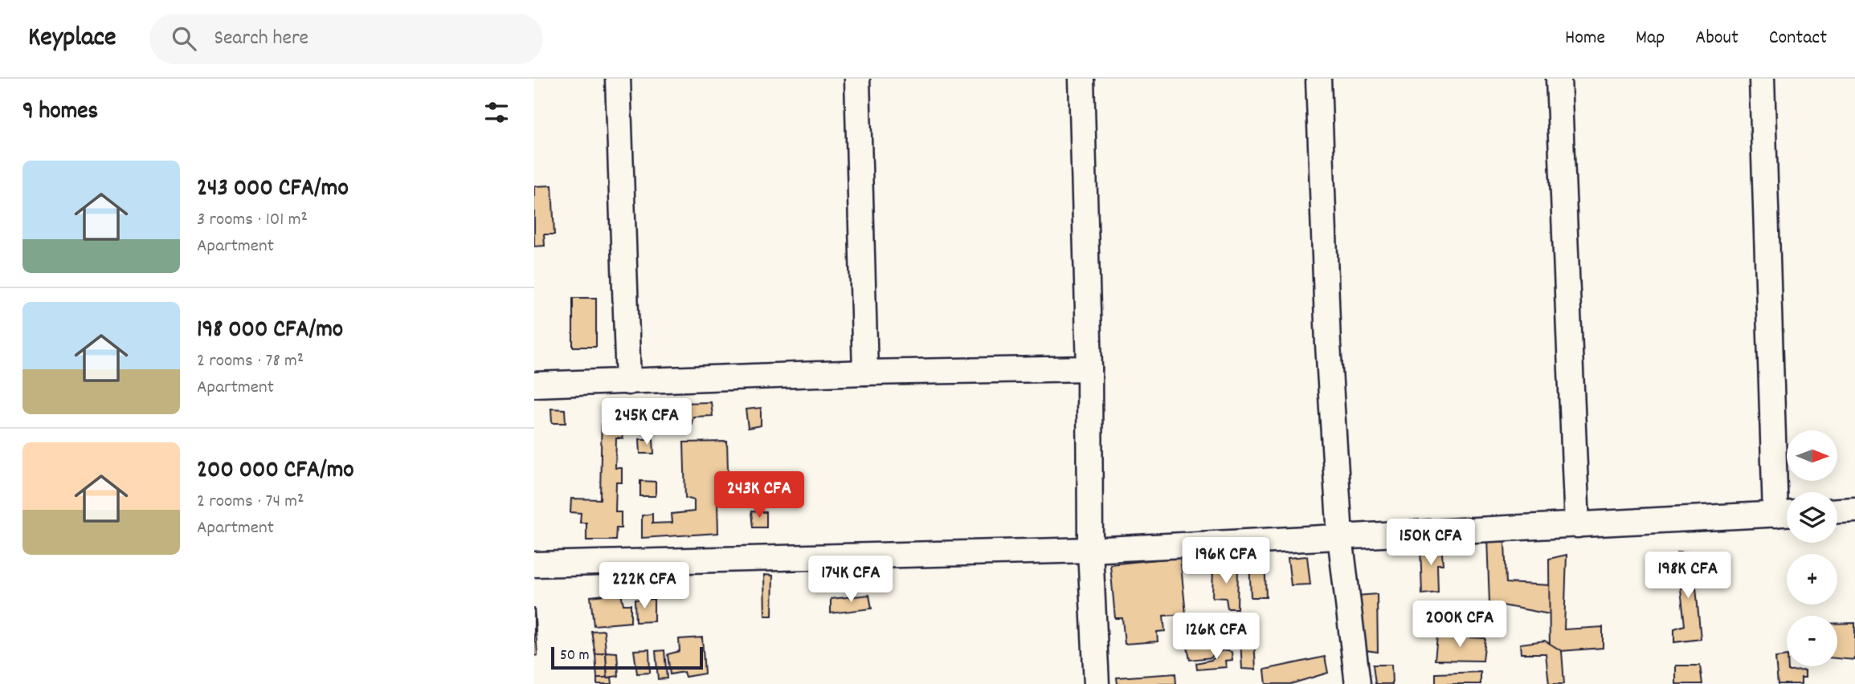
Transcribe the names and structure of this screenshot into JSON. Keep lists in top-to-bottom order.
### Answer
{
  "scale_bar": "50 m",
  "north": "right",
  "page": {
    "header": "Keyplace",
    "search": "Search here",
    "nav": [
      "Home",
      "Map",
      "About",
      "Contact"
    ],
    "heading": "9 homes",
    "list": [
      {
        "name": "243 000 CFA/mo",
        "note": "3 rooms · 101 m² · Apartment"
      },
      {
        "name": "198 000 CFA/mo",
        "note": "2 rooms · 78 m² · Apartment"
      },
      {
        "name": "200 000 CFA/mo",
        "note": "2 rooms · 74 m² · Apartment"
      }
    ],
    "price": [
      "245K CFA",
      "243K CFA",
      "150K CFA",
      "196K CFA",
      "198K CFA",
      "174K CFA",
      "222K CFA",
      "200K CFA",
      "126K CFA"
    ],
    "map_buttons": ["+", "−"],
    "scale": "50 m"
  }
}
